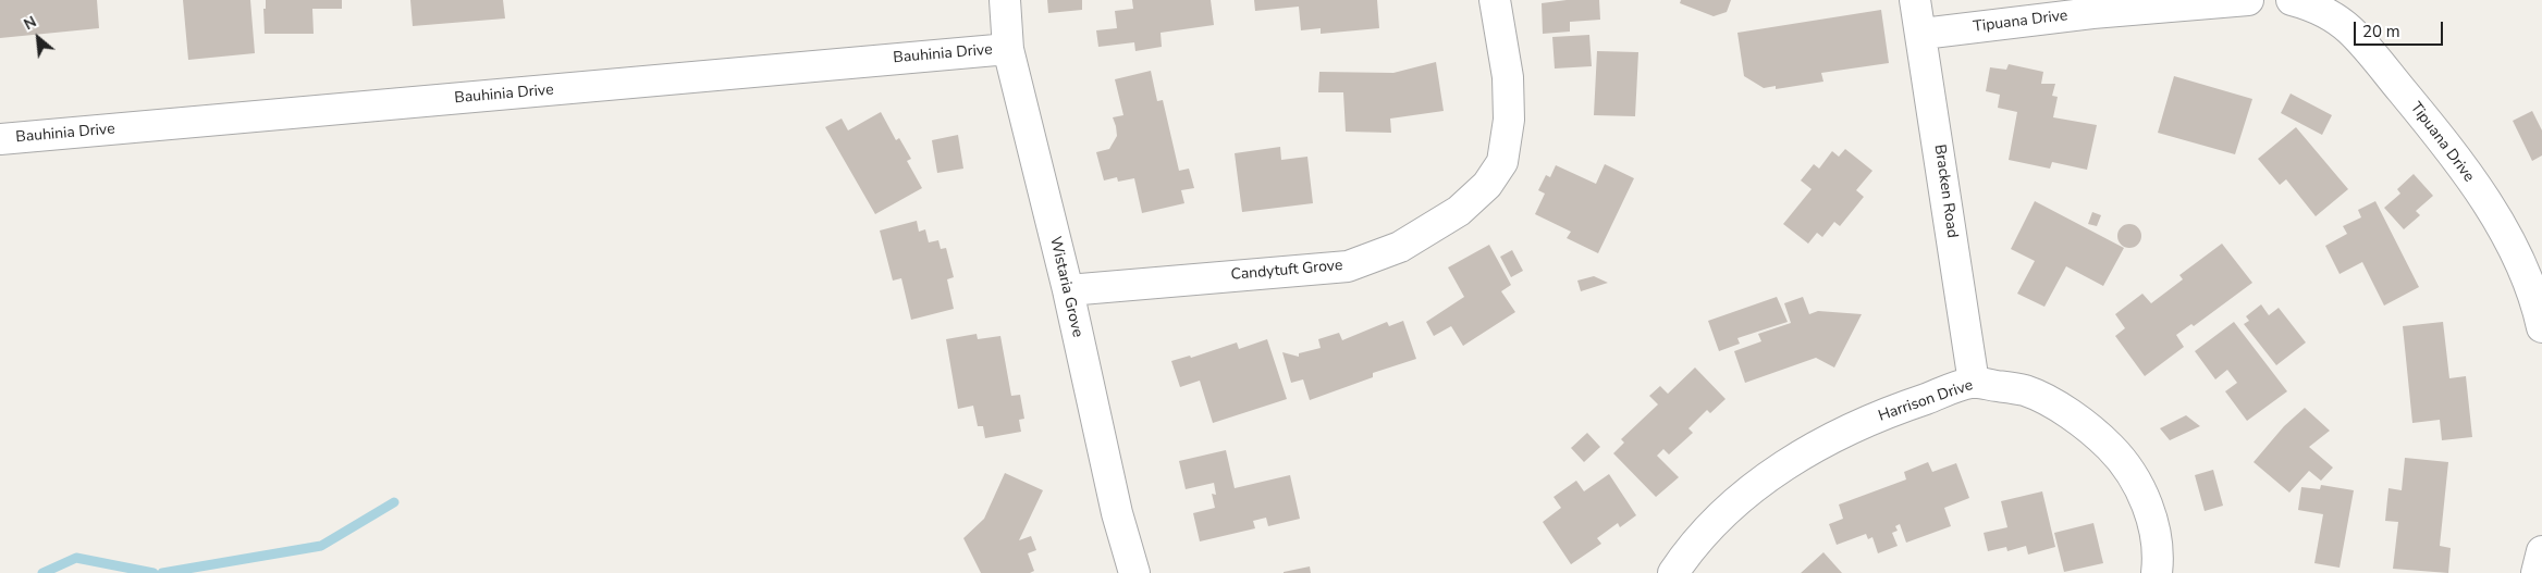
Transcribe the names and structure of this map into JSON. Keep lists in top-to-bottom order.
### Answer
{
  "streets": {
    "street": [
      "Tipuana Drive",
      "Bauhinia Drive",
      "Bracken Road",
      "Candytuft Grove",
      "Wistaria Grove",
      "Harrison Drive"
    ]
  },
  "crossings": [
    ["Tipuana Drive", "Bracken Road"],
    ["Bauhinia Drive", "Wistaria Grove"],
    ["Bracken Road", "Harrison Drive"],
    ["Candytuft Grove", "Wistaria Grove"]
  ],
  "scale_bar": "20 m",
  "north": "top left"
}
